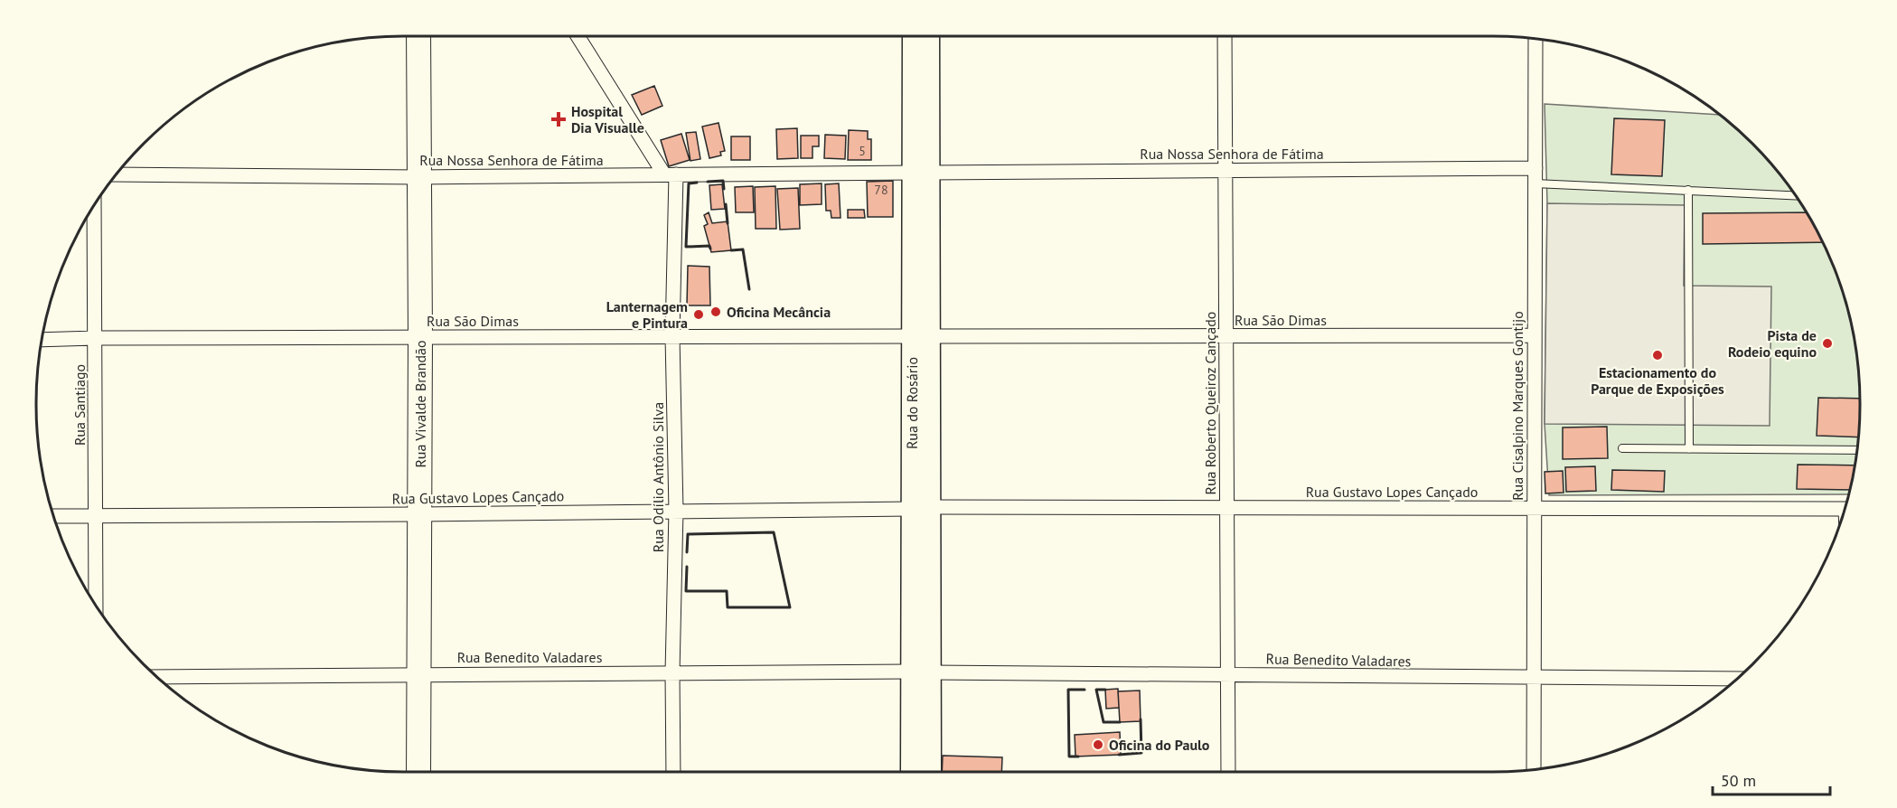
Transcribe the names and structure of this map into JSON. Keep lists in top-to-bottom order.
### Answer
{
  "streets": {
    "main road": ["Rua do Rosário", "Rua Vivalde Brandão"],
    "street": [
      "Rua Nossa Senhora de Fátima",
      "Rua São Dimas",
      "Rua Roberto Queiroz Cançado",
      "Rua Santiago",
      "Rua Cisalpino Marques Gontijo",
      "Rua Odílio Antônio Silva",
      "Rua Gustavo Lopes Cançado",
      "Rua Benedito Valadares"
    ]
  },
  "crossings": [
    ["Rua Nossa Senhora de Fátima", "Rua do Rosário"],
    ["Rua Nossa Senhora de Fátima", "Rua Roberto Queiroz Cançado"],
    ["Rua Nossa Senhora de Fátima", "Rua Vivalde Brandão"],
    ["Rua Nossa Senhora de Fátima", "Rua Cisalpino Marques Gontijo"],
    ["Rua Nossa Senhora de Fátima", "Rua Odílio Antônio Silva"],
    ["Rua São Dimas", "Rua do Rosário"],
    ["Rua São Dimas", "Rua Roberto Queiroz Cançado"],
    ["Rua São Dimas", "Rua Vivalde Brandão"],
    ["Rua São Dimas", "Rua Santiago"],
    ["Rua São Dimas", "Rua Cisalpino Marques Gontijo"],
    ["Rua São Dimas", "Rua Odílio Antônio Silva"],
    ["Rua do Rosário", "Rua Gustavo Lopes Cançado"],
    ["Rua do Rosário", "Rua Benedito Valadares"],
    ["Rua Roberto Queiroz Cançado", "Rua Gustavo Lopes Cançado"],
    ["Rua Roberto Queiroz Cançado", "Rua Benedito Valadares"],
    ["Rua Vivalde Brandão", "Rua Gustavo Lopes Cançado"],
    ["Rua Vivalde Brandão", "Rua Benedito Valadares"],
    ["Rua Santiago", "Rua Gustavo Lopes Cançado"],
    ["Rua Cisalpino Marques Gontijo", "Rua Gustavo Lopes Cançado"],
    ["Rua Cisalpino Marques Gontijo", "Rua Benedito Valadares"],
    ["Rua Odílio Antônio Silva", "Rua Gustavo Lopes Cançado"],
    ["Rua Odílio Antônio Silva", "Rua Benedito Valadares"]
  ],
  "places": {
    "health": ["Hospital Dia Visualle"],
    "other": [
      "Oficina Mecância",
      "Lanternagem e Pintura",
      "Pista de Rodeio equino",
      "Estacionamento do Parque de Exposições",
      "Oficina do Paulo"
    ]
  },
  "house_numbers": ["5", "78"],
  "scale_bar": "50 m"
}
